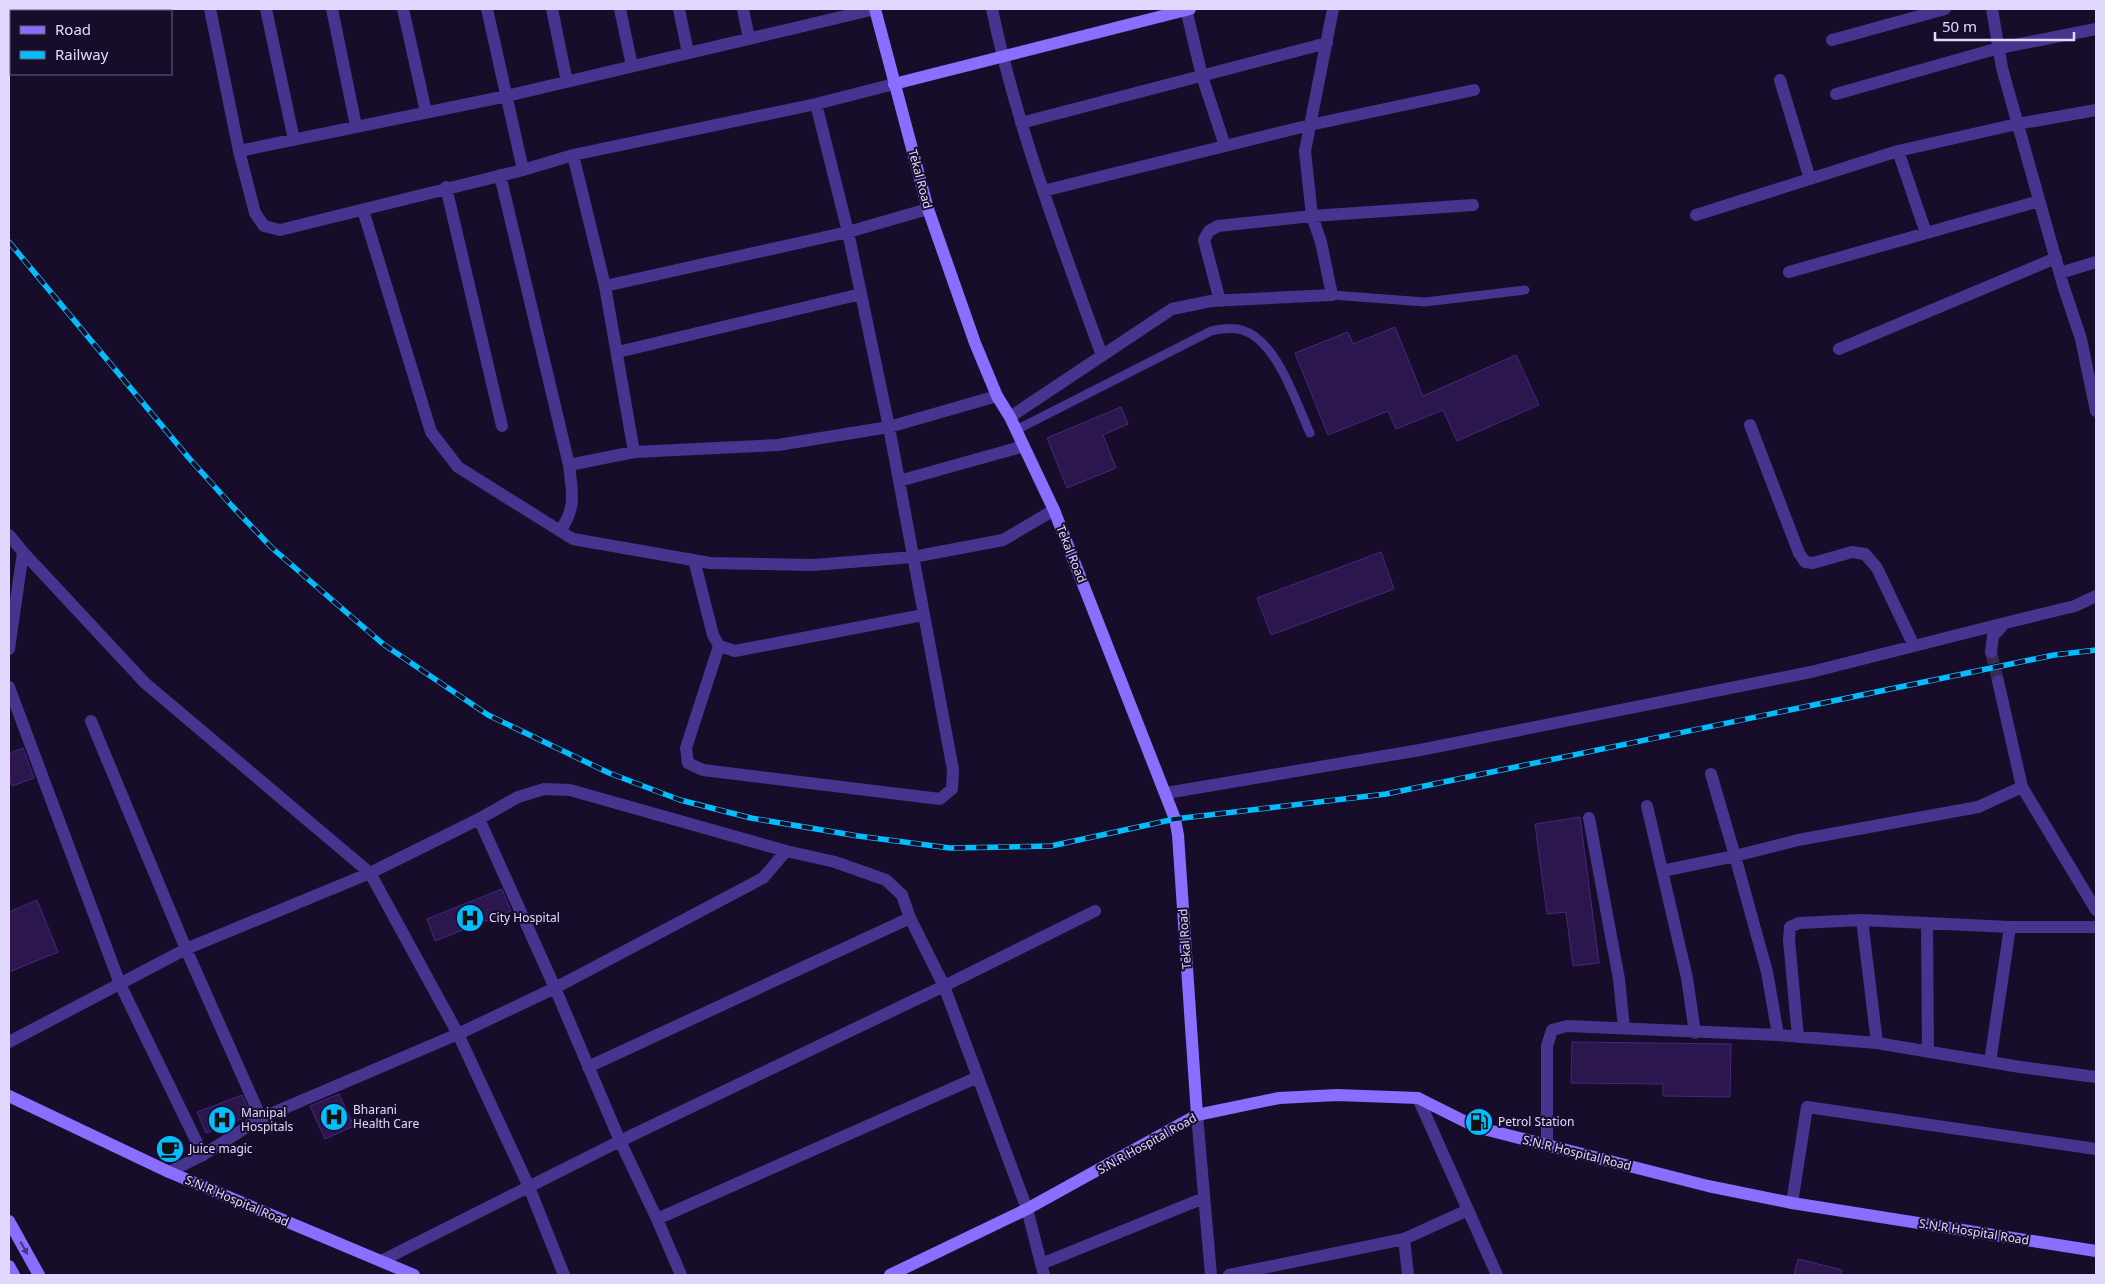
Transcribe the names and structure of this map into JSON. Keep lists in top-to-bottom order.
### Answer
{
  "streets": {
    "main road": ["Tekal Road", "S.N.R Hospital Road"]
  },
  "crossings": [
    ["Tekal Road", "S.N.R Hospital Road"]
  ],
  "places": {
    "hospital": ["City Hospital", "Bharani Health Care", "Manipal Hospitals"],
    "fuel station": ["Petrol Station"],
    "cafe": ["Juice magic"]
  },
  "legend": ["Road", "Railway"],
  "scale_bar": "50 m"
}
